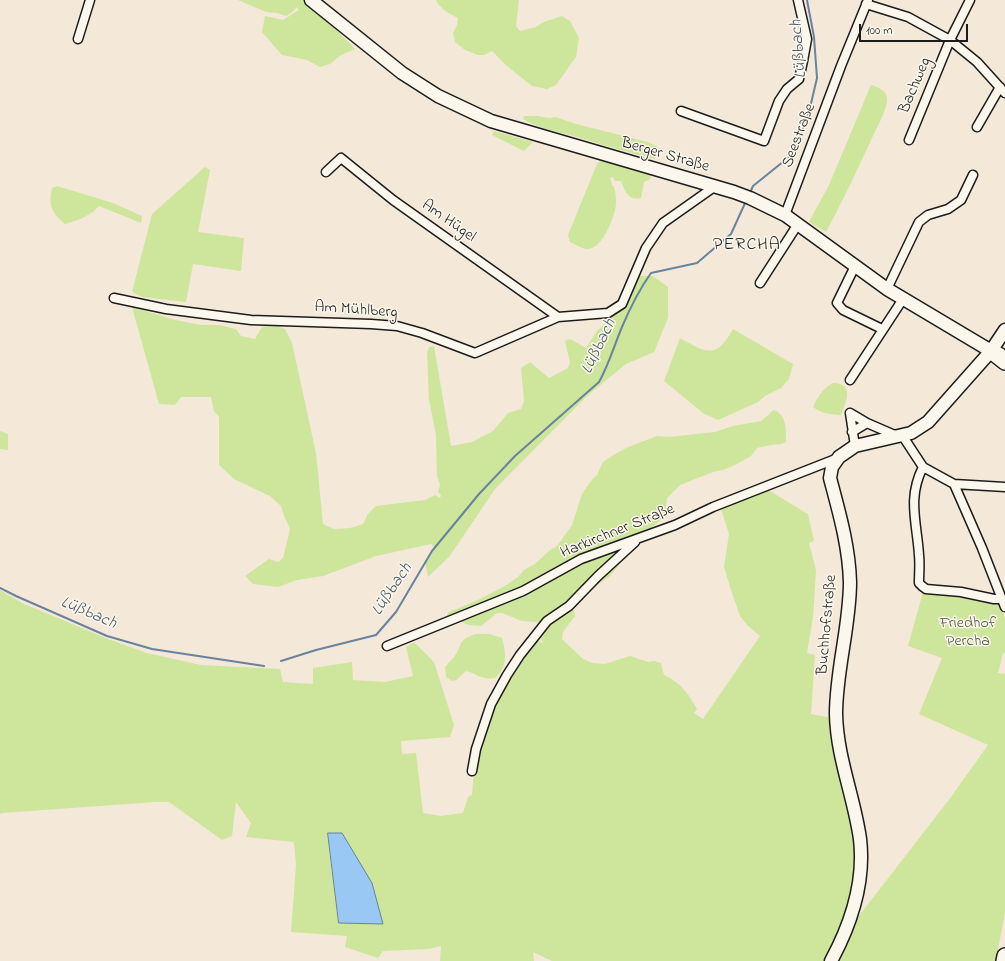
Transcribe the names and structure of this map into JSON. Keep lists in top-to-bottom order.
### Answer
{
  "streets": {
    "main road": ["Berger Straße", "Buchhofstraße"],
    "street": [
      "Bachweg",
      "Seestraße",
      "Am Hügel",
      "Am Mühlberg",
      "Harkirchner Straße"
    ]
  },
  "crossings": [
    ["Seestraße", "Berger Straße"],
    ["Berger Straße", "Am Mühlberg"],
    ["Am Hügel", "Am Mühlberg"],
    ["Harkirchner Straße", "Buchhofstraße"]
  ],
  "districts": ["PERCHA"],
  "water": ["Lüßbach"],
  "parks": ["Friedhof Percha"],
  "scale_bar": "100 m"
}
